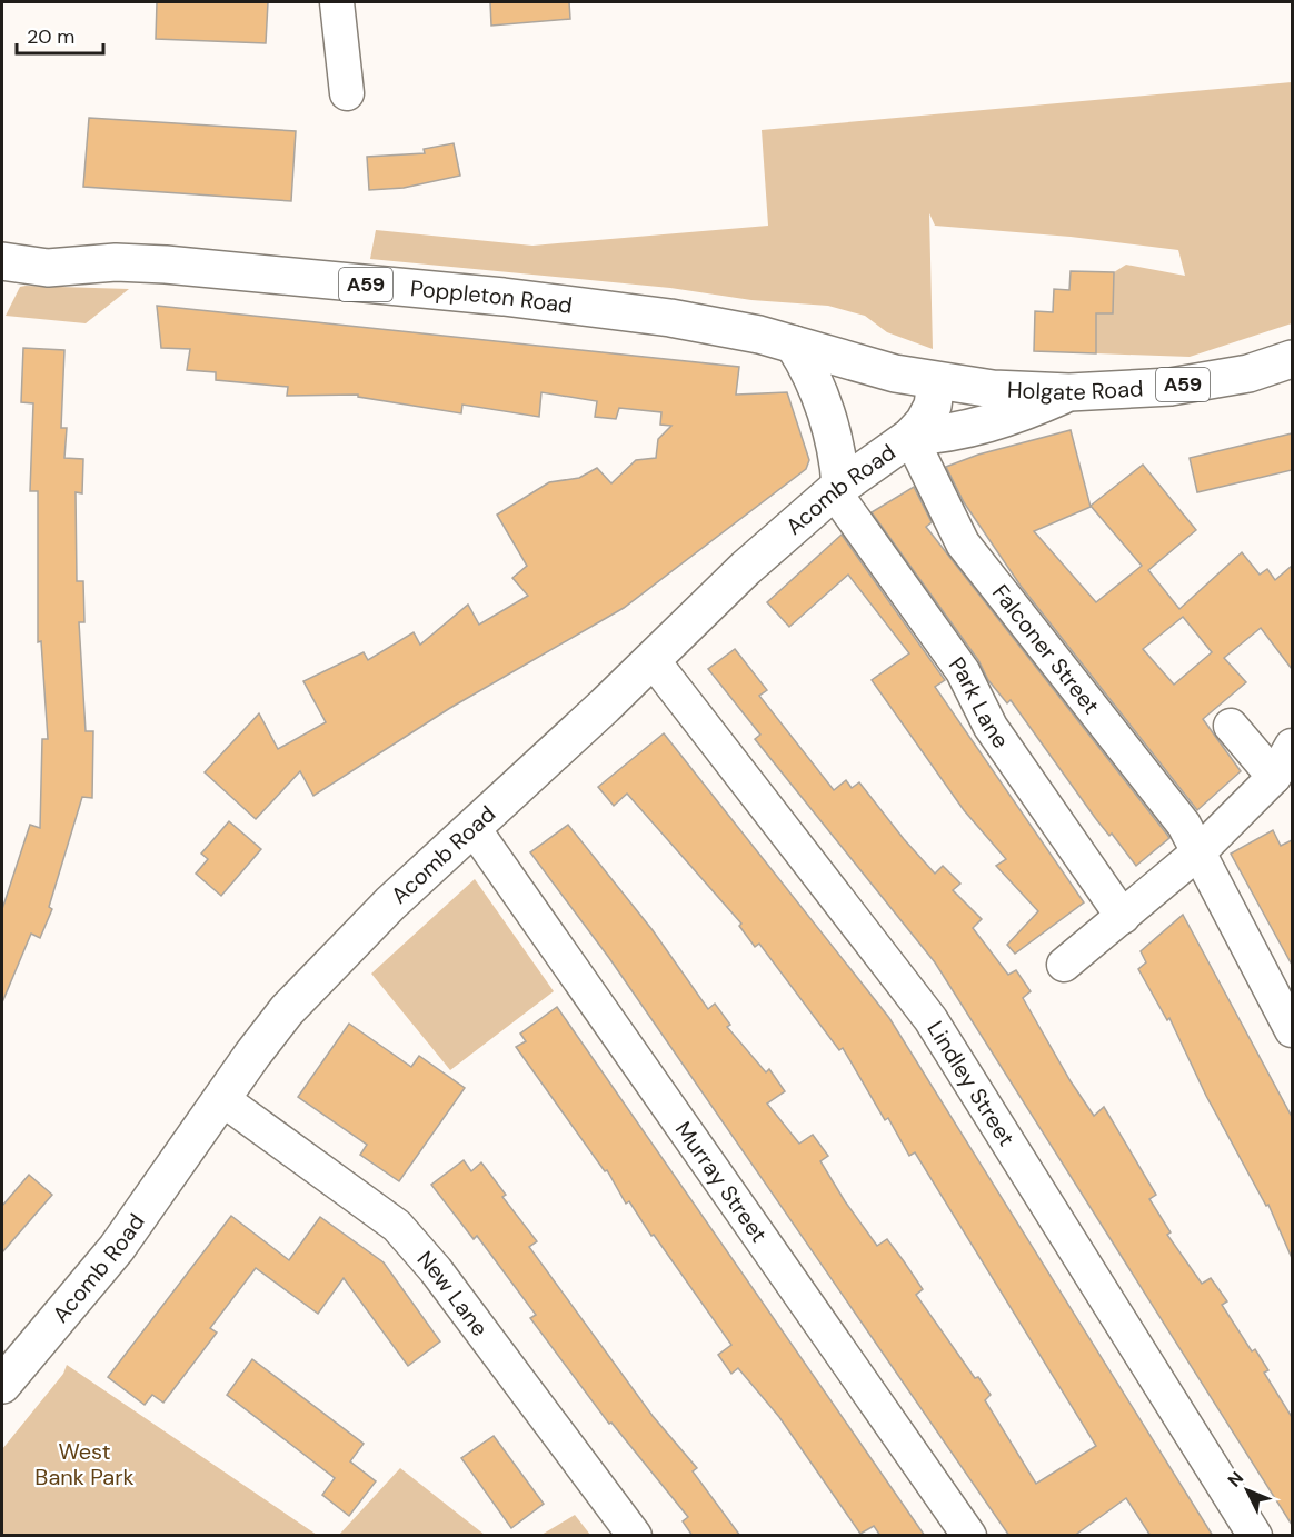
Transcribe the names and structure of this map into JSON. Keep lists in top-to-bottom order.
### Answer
{
  "streets": {
    "main road": [
      "A59",
      "Poppleton Road",
      "Holgate Road",
      "Acomb Road"
    ],
    "street": [
      "Falconer Street",
      "Park Lane",
      "Lindley Street",
      "Murray Street",
      "New Lane"
    ]
  },
  "crossings": [
    ["Poppleton Road", "Holgate Road"],
    ["Poppleton Road", "Acomb Road"],
    ["Holgate Road", "Acomb Road"],
    ["Acomb Road", "Falconer Street"],
    ["Acomb Road", "Park Lane"],
    ["Acomb Road", "Lindley Street"],
    ["Acomb Road", "Murray Street"],
    ["Acomb Road", "New Lane"]
  ],
  "parks": ["West Bank Park"],
  "scale_bar": "20 m",
  "north": "top left"
}
